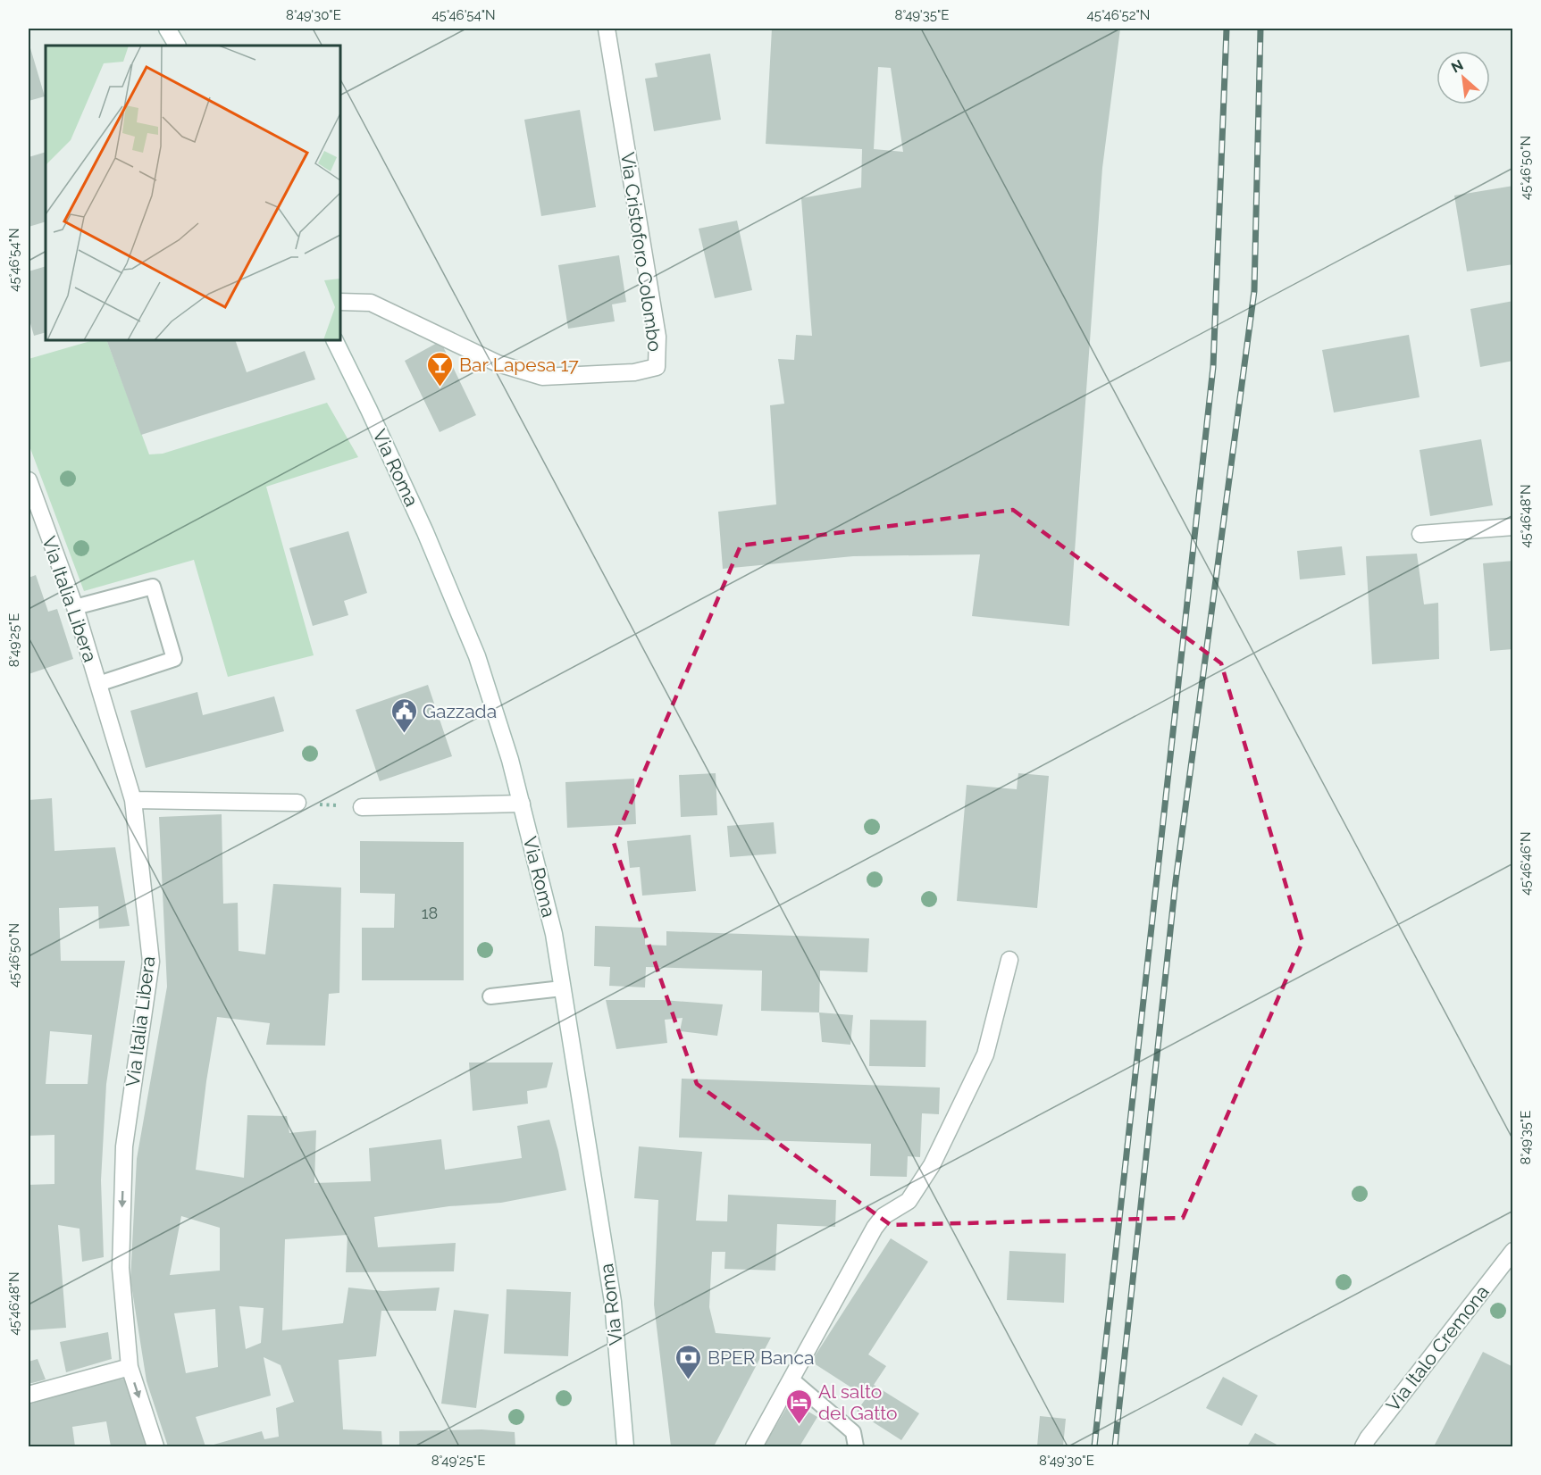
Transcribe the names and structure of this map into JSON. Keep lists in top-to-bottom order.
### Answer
{
  "streets": {
    "street": [
      "Via Cristoforo Colombo",
      "Via Roma",
      "Via Italia Libera",
      "Via Italo Cremona"
    ]
  },
  "one_way": ["Via Italia Libera"],
  "places": {
    "bar": ["Bar Lapesa 17"],
    "public building": ["Gazzada"],
    "bank": ["BPER Banca"],
    "hotel": ["Al salto del Gatto"]
  },
  "house_numbers": ["18"],
  "north": "top left",
  "coordinates": [
    "8°49'30\"E",
    "45°46'54\"N",
    "8°49'35\"E",
    "45°46'52\"N",
    "45°46'50\"N",
    "45°46'48\"N",
    "8°49'25\"E",
    "45°46'46\"N"
  ]
}
